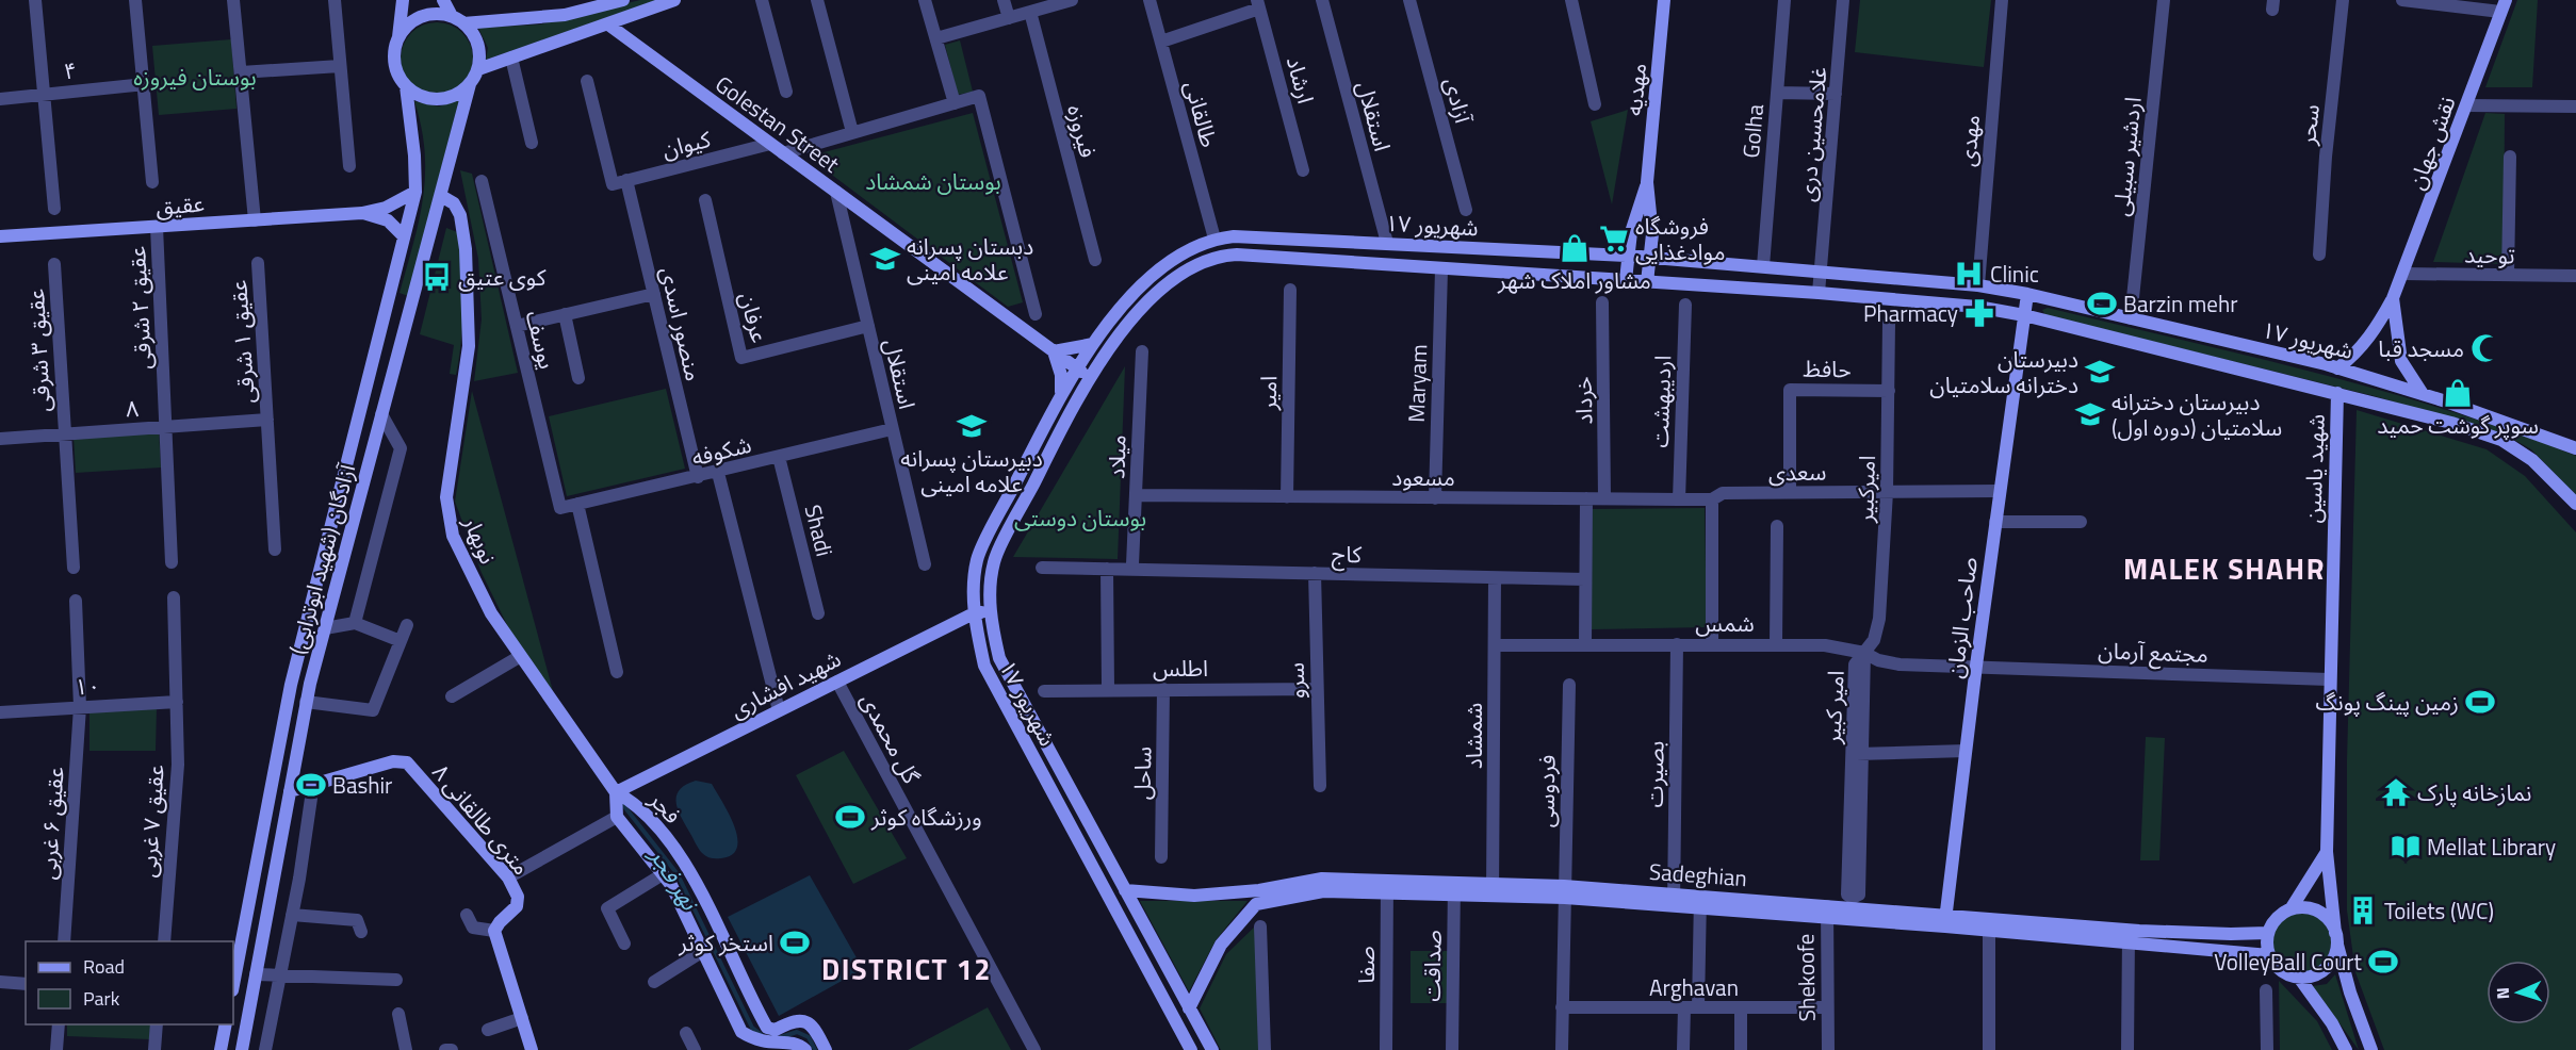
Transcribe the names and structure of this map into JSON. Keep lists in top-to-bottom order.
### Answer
{
  "streets": {
    "street": [
      "۴",
      "ارشاد",
      "مهدیه",
      "آزادی",
      "طالقانی",
      "استقلال",
      "Golestan Street",
      "سحر",
      "فیروزه",
      "Golha",
      "غلامحسین دری",
      "مهدی",
      "نقش جهان",
      "کیوان",
      "اردشیر سبیلی",
      "عقیق",
      "۱۷ شهریور",
      "توحید",
      "عقیق ۲ شرقی",
      "عرفان",
      "منصور اسدی",
      "یوسف",
      "عقیق ۱ شرقی",
      "عقیق ۳ شرقی",
      "حافظ",
      "Maryam",
      "امیر",
      "خرداد",
      "اردیبهشت",
      "۸",
      "شکوفه",
      "میلاد",
      "شهید یاسین",
      "سعدی",
      "مسعود",
      "امیرکبیر",
      "Shadi",
      "نوبهار",
      "کاج",
      "آزادگان (شهید ابوترابی)",
      "صاحب الزمان",
      "شمس",
      "مجتمع آرمان",
      "اطلس",
      "سرو",
      "شهید افشاری",
      "۱۰",
      "امیر کبیر",
      "شمشاد",
      "گل محمدی",
      "ساحل",
      "بصیرت",
      "فردوسی",
      "فجر",
      "۸ متری طالقانی",
      "عقیق ۷ غربی",
      "عقیق ۶ غربی",
      "Sadeghian",
      "صفا",
      "صداقت",
      "Shekoofe",
      "Arghavan"
    ]
  },
  "crossings": [
    ["مهدیه", "۱۷ شهریور"],
    ["طالقانی", "۱۷ شهریور"],
    ["استقلال", "Golestan Street"],
    ["استقلال", "۱۷ شهریور"],
    ["استقلال", "عرفان"],
    ["استقلال", "شکوفه"],
    ["Golestan Street", "کیوان"],
    ["Golestan Street", "۱۷ شهریور"],
    ["Golha", "۱۷ شهریور"],
    ["غلامحسین دری", "۱۷ شهریور"],
    ["مهدی", "۱۷ شهریور"],
    ["نقش جهان", "۱۷ شهریور"],
    ["نقش جهان", "توحید"],
    ["کیوان", "منصور اسدی"],
    ["اردشیر سبیلی", "۱۷ شهریور"],
    ["عقیق", "عقیق ۲ شرقی"],
    ["۱۷ شهریور", "Maryam"],
    ["۱۷ شهریور", "شهید یاسین"],
    ["۱۷ شهریور", "صاحب الزمان"],
    ["۱۷ شهریور", "شهید افشاری"],
    ["۱۷ شهریور", "Sadeghian"],
    ["عقیق ۲ شرقی", "۸"],
    ["منصور اسدی", "شکوفه"],
    ["یوسف", "شکوفه"],
    ["عقیق ۱ شرقی", "۸"],
    ["عقیق ۳ شرقی", "۸"],
    ["حافظ", "سعدی"],
    ["حافظ", "امیرکبیر"],
    ["Maryam", "مسعود"],
    ["امیر", "مسعود"],
    ["خرداد", "مسعود"],
    ["اردیبهشت", "مسعود"],
    ["شکوفه", "Shadi"],
    ["میلاد", "مسعود"],
    ["شهید یاسین", "مجتمع آرمان"],
    ["شهید یاسین", "Sadeghian"],
    ["سعدی", "مسعود"],
    ["سعدی", "امیرکبیر"],
    ["سعدی", "صاحب الزمان"],
    ["امیرکبیر", "شمس"],
    ["امیرکبیر", "امیر کبیر"],
    ["نوبهار", "آزادگان (شهید ابوترابی)"],
    ["نوبهار", "شهید افشاری"],
    ["نوبهار", "فجر"],
    ["کاج", "سرو"],
    ["کاج", "شمشاد"],
    ["آزادگان (شهید ابوترابی)", "۸ متری طالقانی"],
    ["صاحب الزمان", "شمس"],
    ["صاحب الزمان", "مجتمع آرمان"],
    ["صاحب الزمان", "Sadeghian"],
    ["شمس", "مجتمع آرمان"],
    ["شمس", "امیر کبیر"],
    ["شمس", "بصیرت"],
    ["اطلس", "سرو"],
    ["اطلس", "ساحل"],
    ["شهید افشاری", "گل محمدی"],
    ["شهید افشاری", "فجر"],
    ["۱۰", "عقیق ۷ غربی"],
    ["۱۰", "عقیق ۶ غربی"],
    ["شمشاد", "Sadeghian"],
    ["بصیرت", "Sadeghian"],
    ["فردوسی", "Sadeghian"],
    ["Sadeghian", "صفا"],
    ["Sadeghian", "صداقت"],
    ["Sadeghian", "Shekoofe"],
    ["Shekoofe", "Arghavan"]
  ],
  "districts": ["MALEK SHAHR", "DISTRICT 12"],
  "water": ["نهر فجر"],
  "parks": ["بوستان فیروزه", "بوستان شمشاد", "بوستان دوستی"],
  "places": {
    "supermarket": ["فروشگاه موادغذایی"],
    "shop": ["مشاور املاک شهر", "سوپر گوشت حمید"],
    "school or university": [
      "دبستان پسرانه علامه امینی",
      "دبیرستان دخترانه سلامتیان",
      "دبیرستان دخترانه سلامتیان (دوره اول)",
      "دبیرستان پسرانه علامه امینی"
    ],
    "hospital": ["Clinic"],
    "bus stop": ["کوی عتیق"],
    "sports": [
      "Barzin mehr",
      "زمین پینگ پونگ",
      "Bashir",
      "ورزشگاه کوثر",
      "استخر کوثر",
      "VolleyBall Court"
    ],
    "pharmacy": ["Pharmacy"],
    "mosque": ["مسجد قبا"],
    "temple": ["نمازخانه پارک"],
    "library": ["Mellat Library"],
    "building": ["Toilets (WC)"]
  },
  "legend": ["Road", "Park"],
  "north": "left"
}
